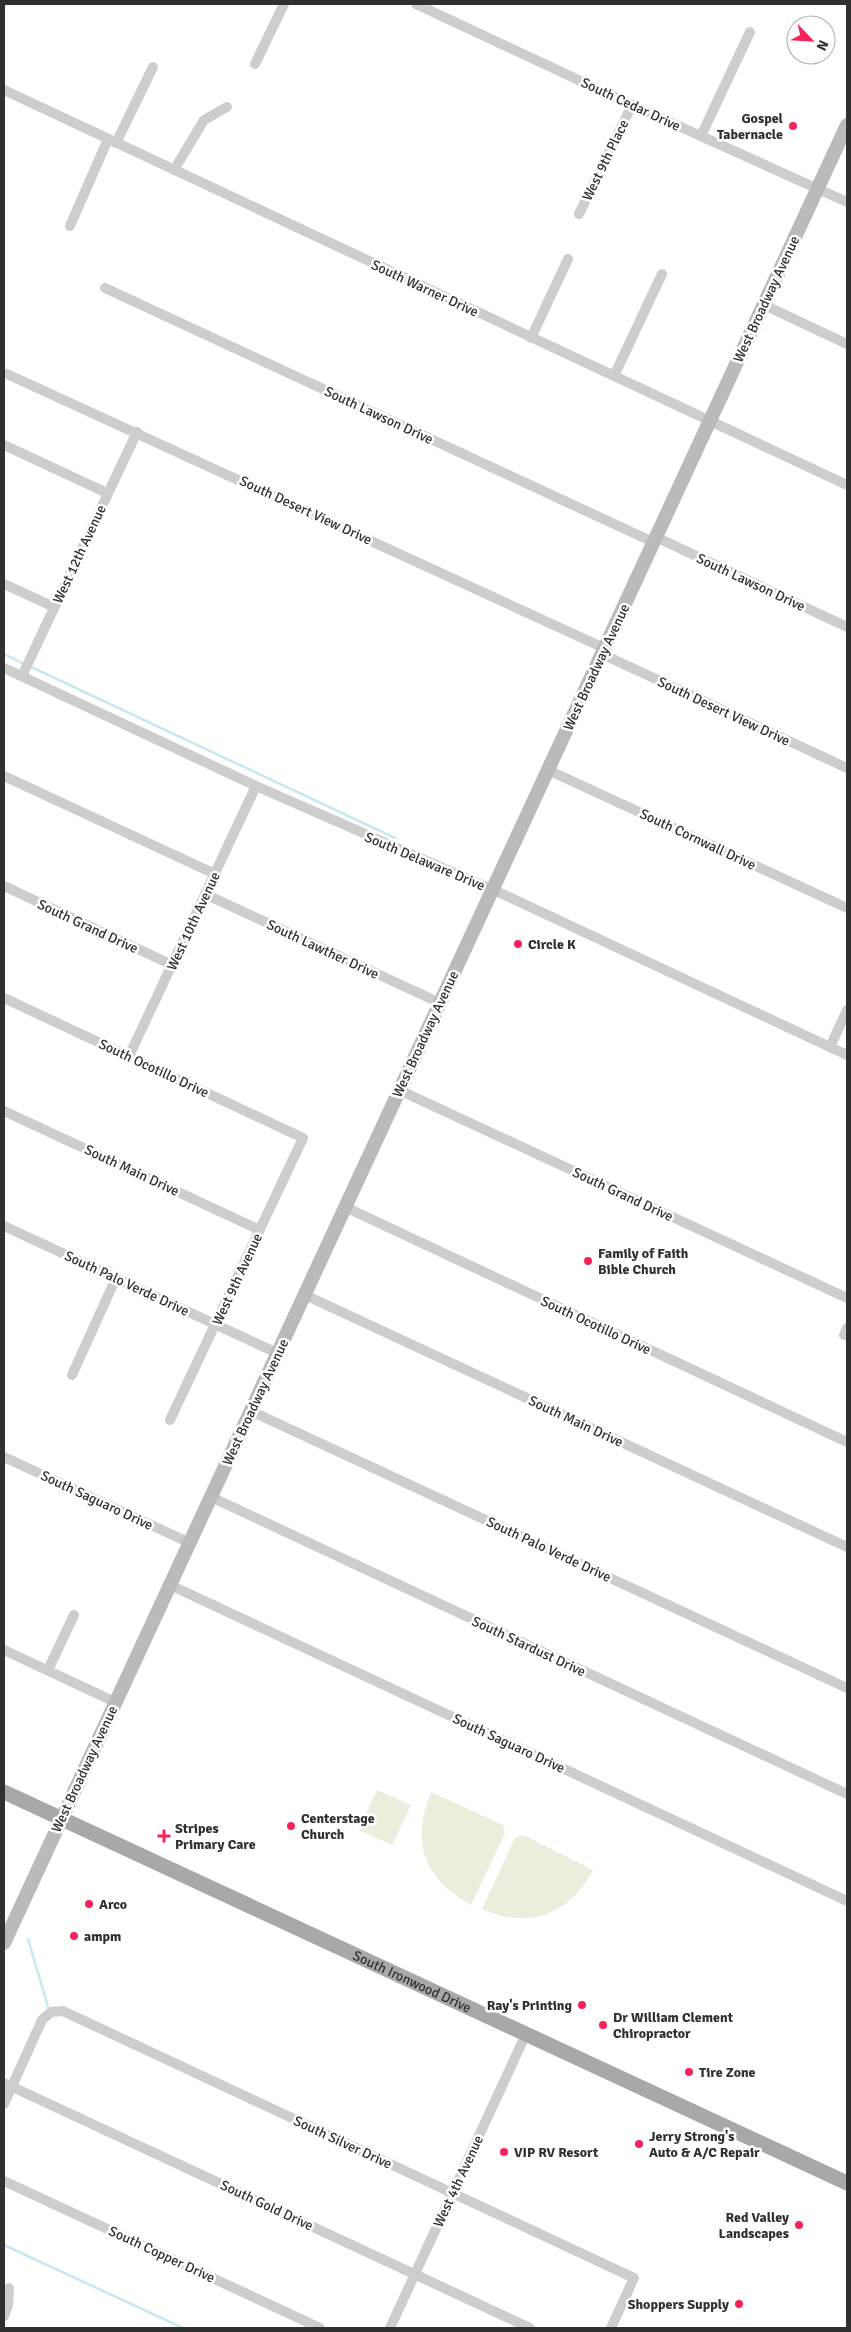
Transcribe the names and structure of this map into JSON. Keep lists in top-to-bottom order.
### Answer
{
  "streets": {
    "main road": ["West Broadway Avenue", "South Ironwood Drive"],
    "street": [
      "South Cedar Drive",
      "West 9th Place",
      "South Warner Drive",
      "South Lawson Drive",
      "South Desert View Drive",
      "West 12th Avenue",
      "South Cornwall Drive",
      "South Delaware Drive",
      "West 10th Avenue",
      "South Grand Drive",
      "South Lawther Drive",
      "South Ocotillo Drive",
      "South Main Drive",
      "West 9th Avenue",
      "South Palo Verde Drive",
      "South Saguaro Drive",
      "South Stardust Drive",
      "South Silver Drive",
      "West 4th Avenue",
      "South Gold Drive",
      "South Copper Drive"
    ]
  },
  "crossings": [
    ["South Cedar Drive", "West 9th Place"],
    ["South Cedar Drive", "West Broadway Avenue"],
    ["South Warner Drive", "West Broadway Avenue"],
    ["West Broadway Avenue", "South Lawson Drive"],
    ["West Broadway Avenue", "South Desert View Drive"],
    ["West Broadway Avenue", "South Cornwall Drive"],
    ["West Broadway Avenue", "South Delaware Drive"],
    ["West Broadway Avenue", "South Grand Drive"],
    ["West Broadway Avenue", "South Lawther Drive"],
    ["West Broadway Avenue", "South Ocotillo Drive"],
    ["West Broadway Avenue", "South Main Drive"],
    ["West Broadway Avenue", "South Palo Verde Drive"],
    ["West Broadway Avenue", "South Saguaro Drive"],
    ["West Broadway Avenue", "South Stardust Drive"],
    ["West Broadway Avenue", "South Ironwood Drive"],
    ["South Desert View Drive", "West 12th Avenue"],
    ["West 12th Avenue", "South Delaware Drive"],
    ["South Delaware Drive", "West 10th Avenue"],
    ["West 10th Avenue", "South Grand Drive"],
    ["West 10th Avenue", "South Lawther Drive"],
    ["West 10th Avenue", "South Ocotillo Drive"],
    ["South Ocotillo Drive", "West 9th Avenue"],
    ["South Main Drive", "West 9th Avenue"],
    ["West 9th Avenue", "South Palo Verde Drive"],
    ["South Ironwood Drive", "West 4th Avenue"],
    ["South Silver Drive", "West 4th Avenue"],
    ["South Silver Drive", "South Gold Drive"],
    ["West 4th Avenue", "South Gold Drive"]
  ],
  "places": {
    "other": [
      "Gospel Tabernacle",
      "Circle K",
      "Family of Faith Bible Church",
      "Centerstage Church",
      "Arco",
      "ampm",
      "Ray's Printing",
      "Dr William Clement Chiropractor",
      "Tire Zone",
      "Jerry Strong's Auto & A/C Repair",
      "VIP RV Resort",
      "Red Valley Landscapes",
      "Shoppers Supply"
    ],
    "health": ["Stripes Primary Care"]
  },
  "north": "bottom right"
}
